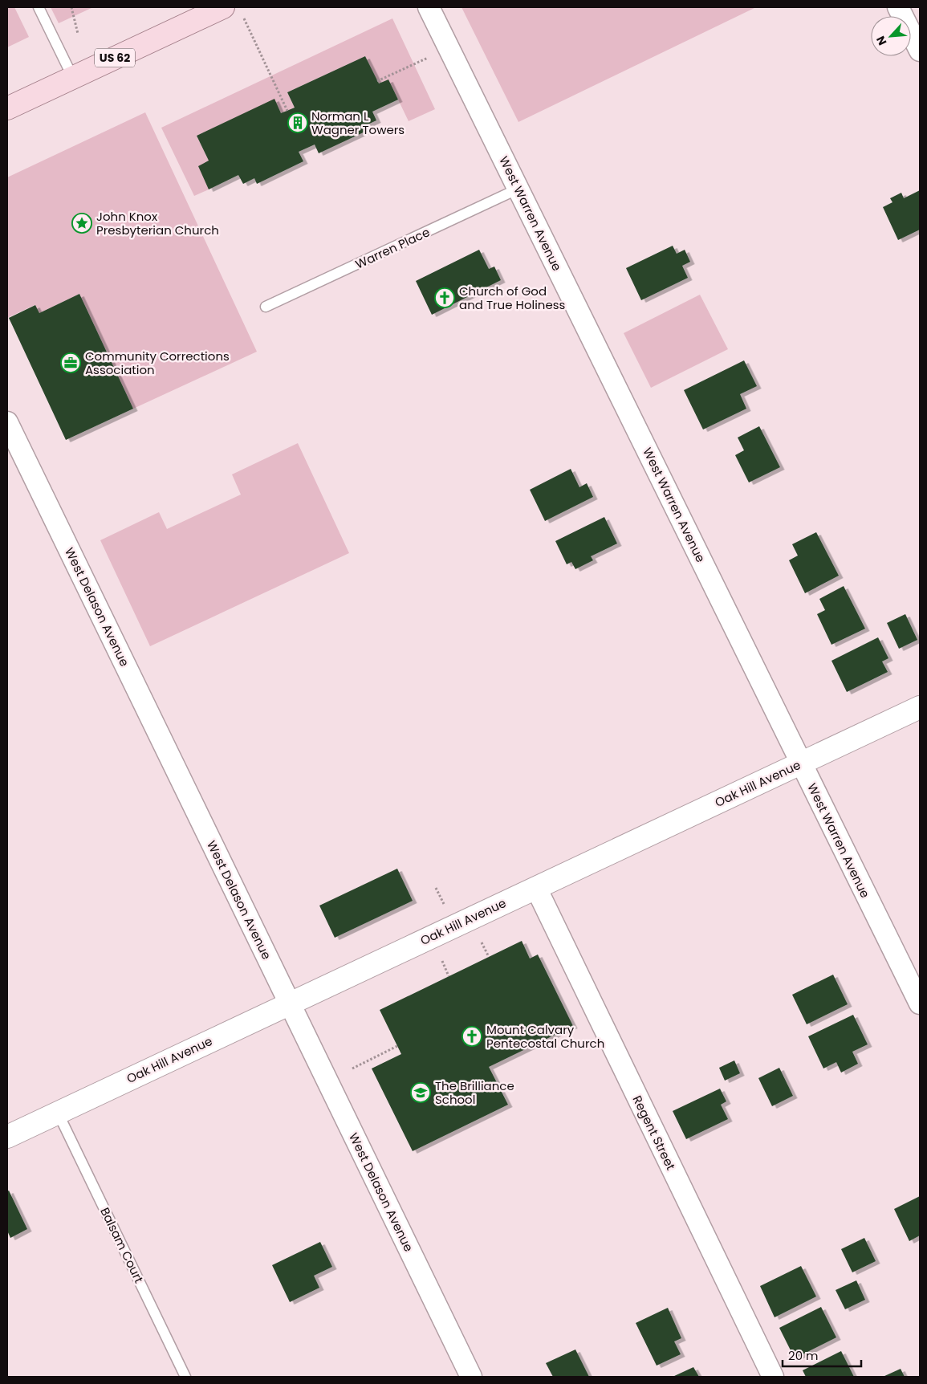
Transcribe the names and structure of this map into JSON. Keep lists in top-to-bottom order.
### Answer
{
  "streets": {
    "main road": ["US 62"],
    "street": [
      "West Warren Avenue",
      "West Delason Avenue",
      "Oak Hill Avenue",
      "Regent Street"
    ],
    "lane": ["Warren Place", "Balsam Court"]
  },
  "crossings": [
    ["West Warren Avenue", "Warren Place"],
    ["West Warren Avenue", "Oak Hill Avenue"],
    ["West Delason Avenue", "Oak Hill Avenue"],
    ["Oak Hill Avenue", "Regent Street"],
    ["Oak Hill Avenue", "Balsam Court"]
  ],
  "places": {
    "building": ["Norman L Wagner Towers"],
    "place": ["John Knox Presbyterian Church"],
    "church": ["Church of God and True Holiness", "Mount Calvary Pentecostal Church"],
    "office": ["Community Corrections Association"],
    "school or university": ["The Brilliance School"]
  },
  "scale_bar": "20 m",
  "north": "bottom left"
}
